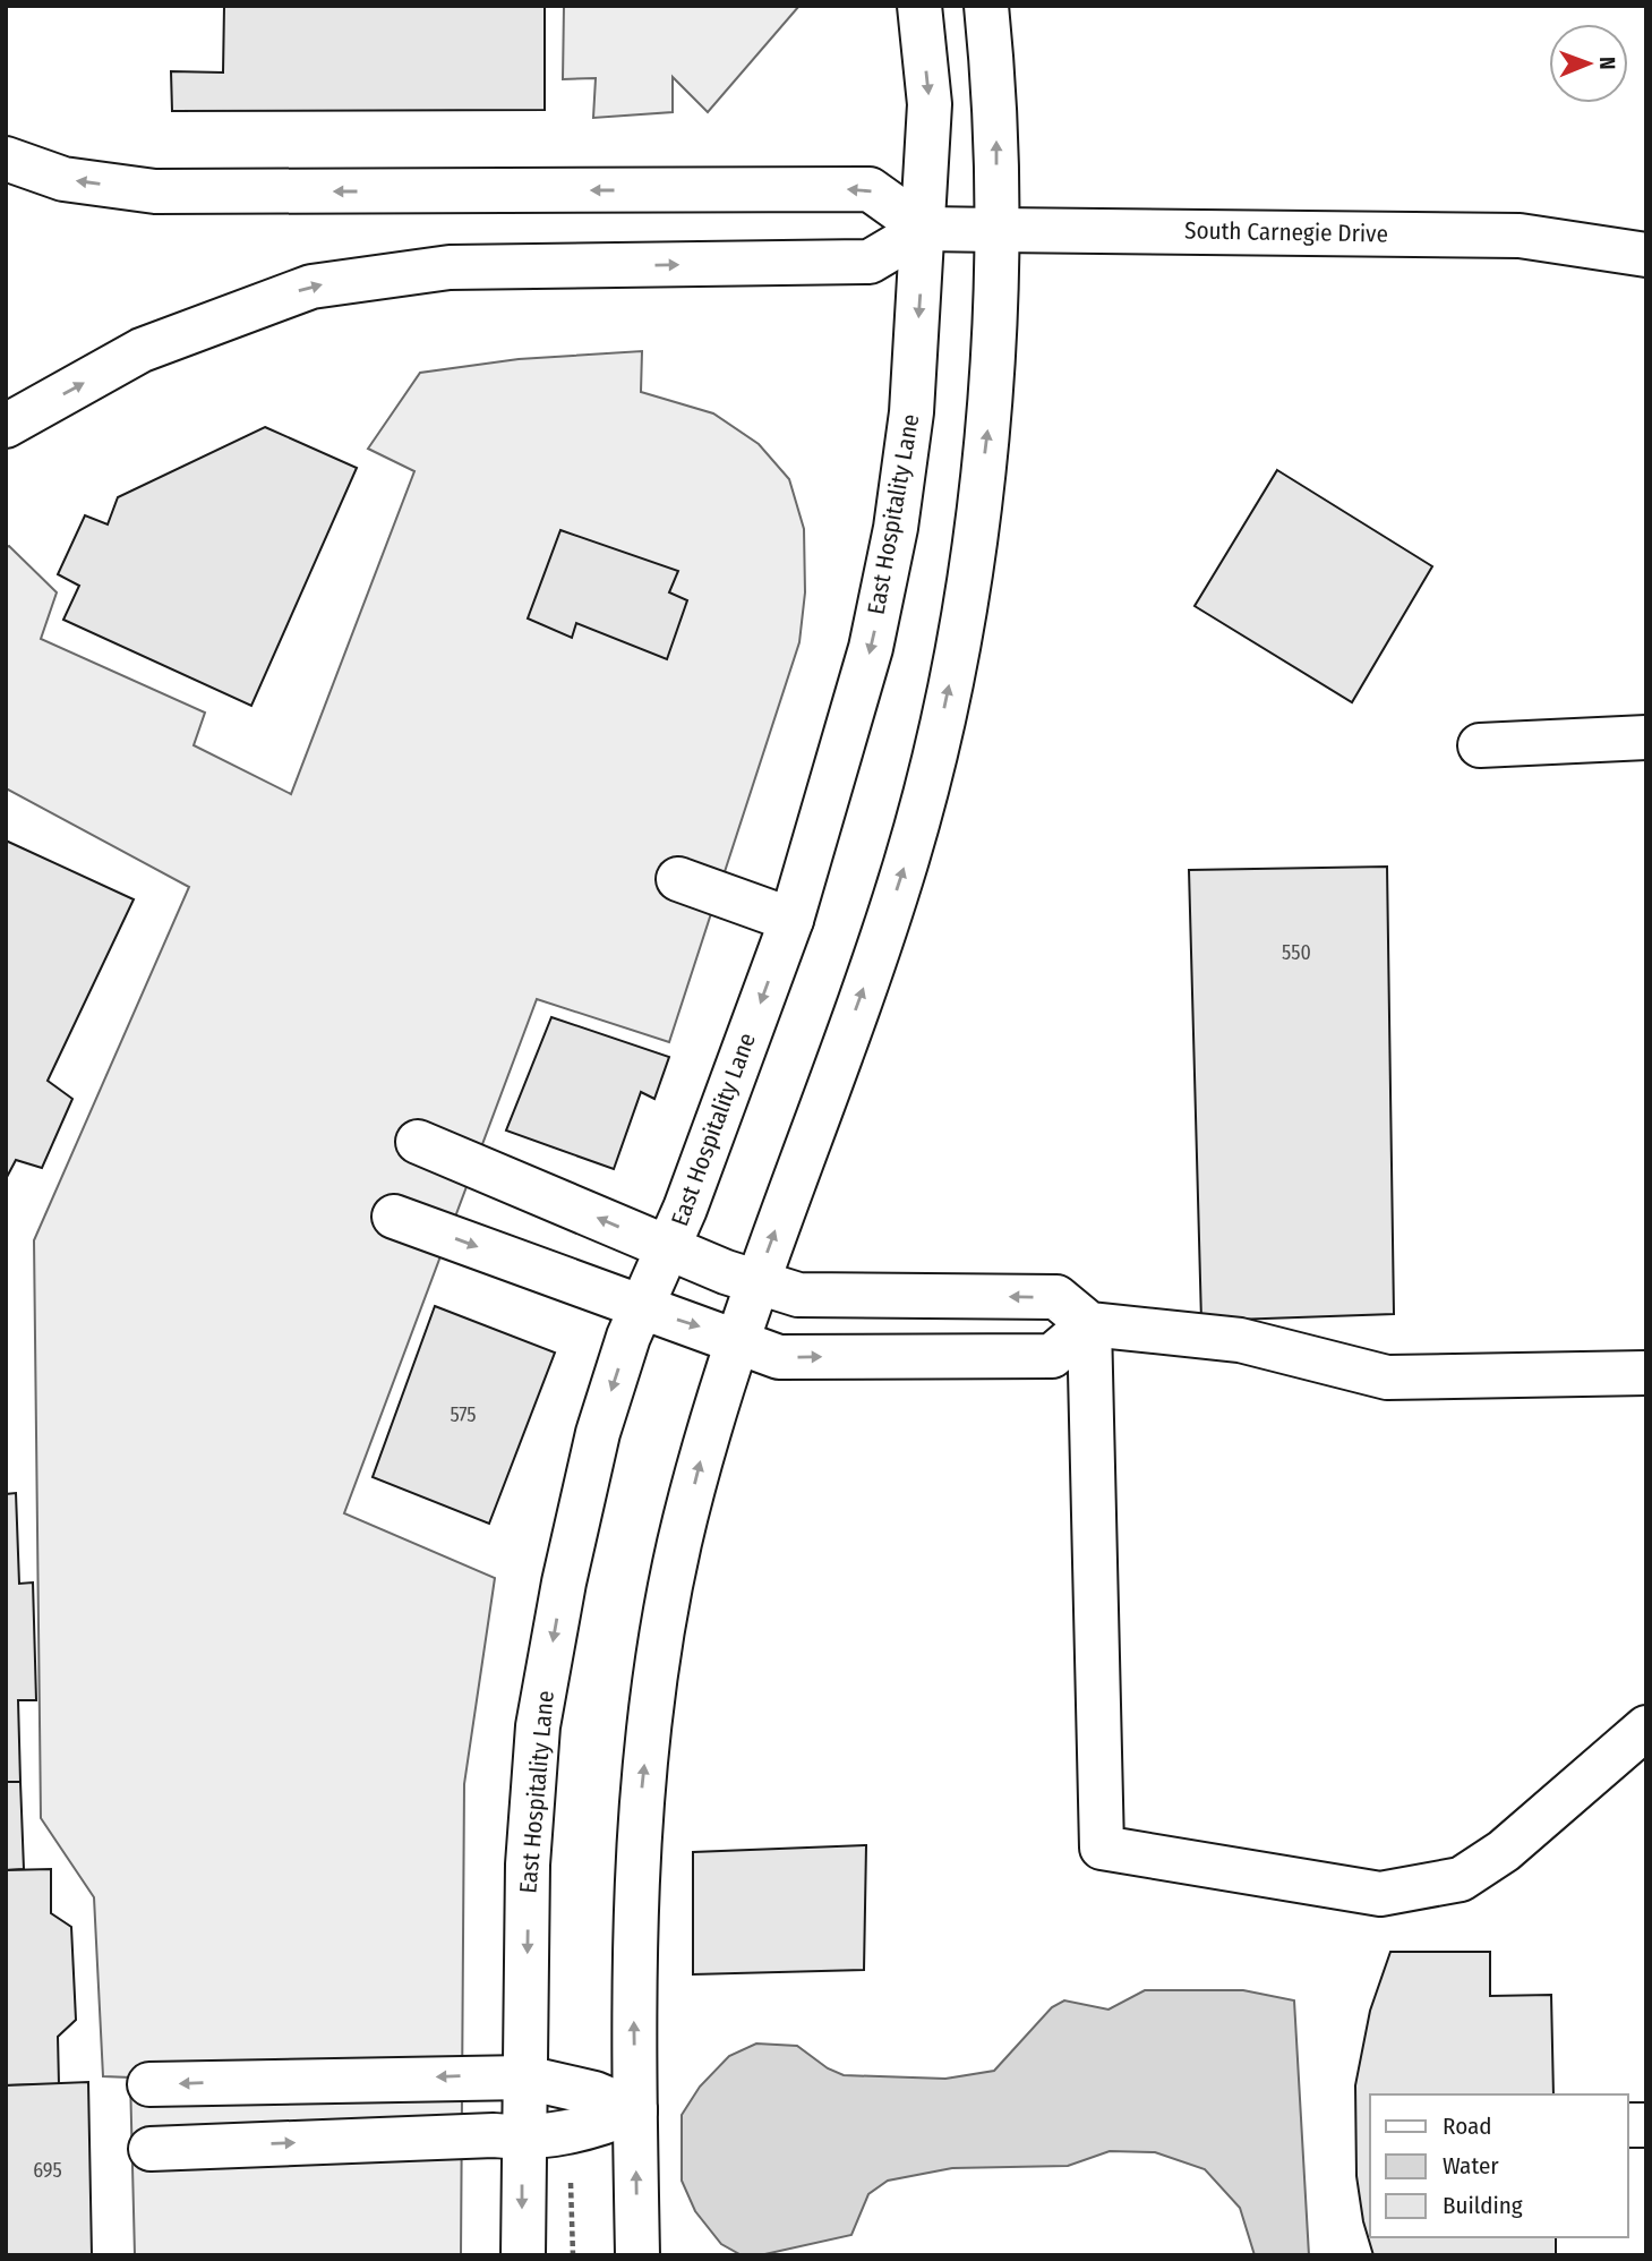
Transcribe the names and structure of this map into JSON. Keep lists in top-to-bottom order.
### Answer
{
  "streets": {
    "main road": ["South Carnegie Drive", "East Hospitality Lane"]
  },
  "crossings": [
    ["South Carnegie Drive", "East Hospitality Lane"]
  ],
  "house_numbers": ["550", "575", "695"],
  "legend": ["Road", "Water", "Building"],
  "north": "right"
}
